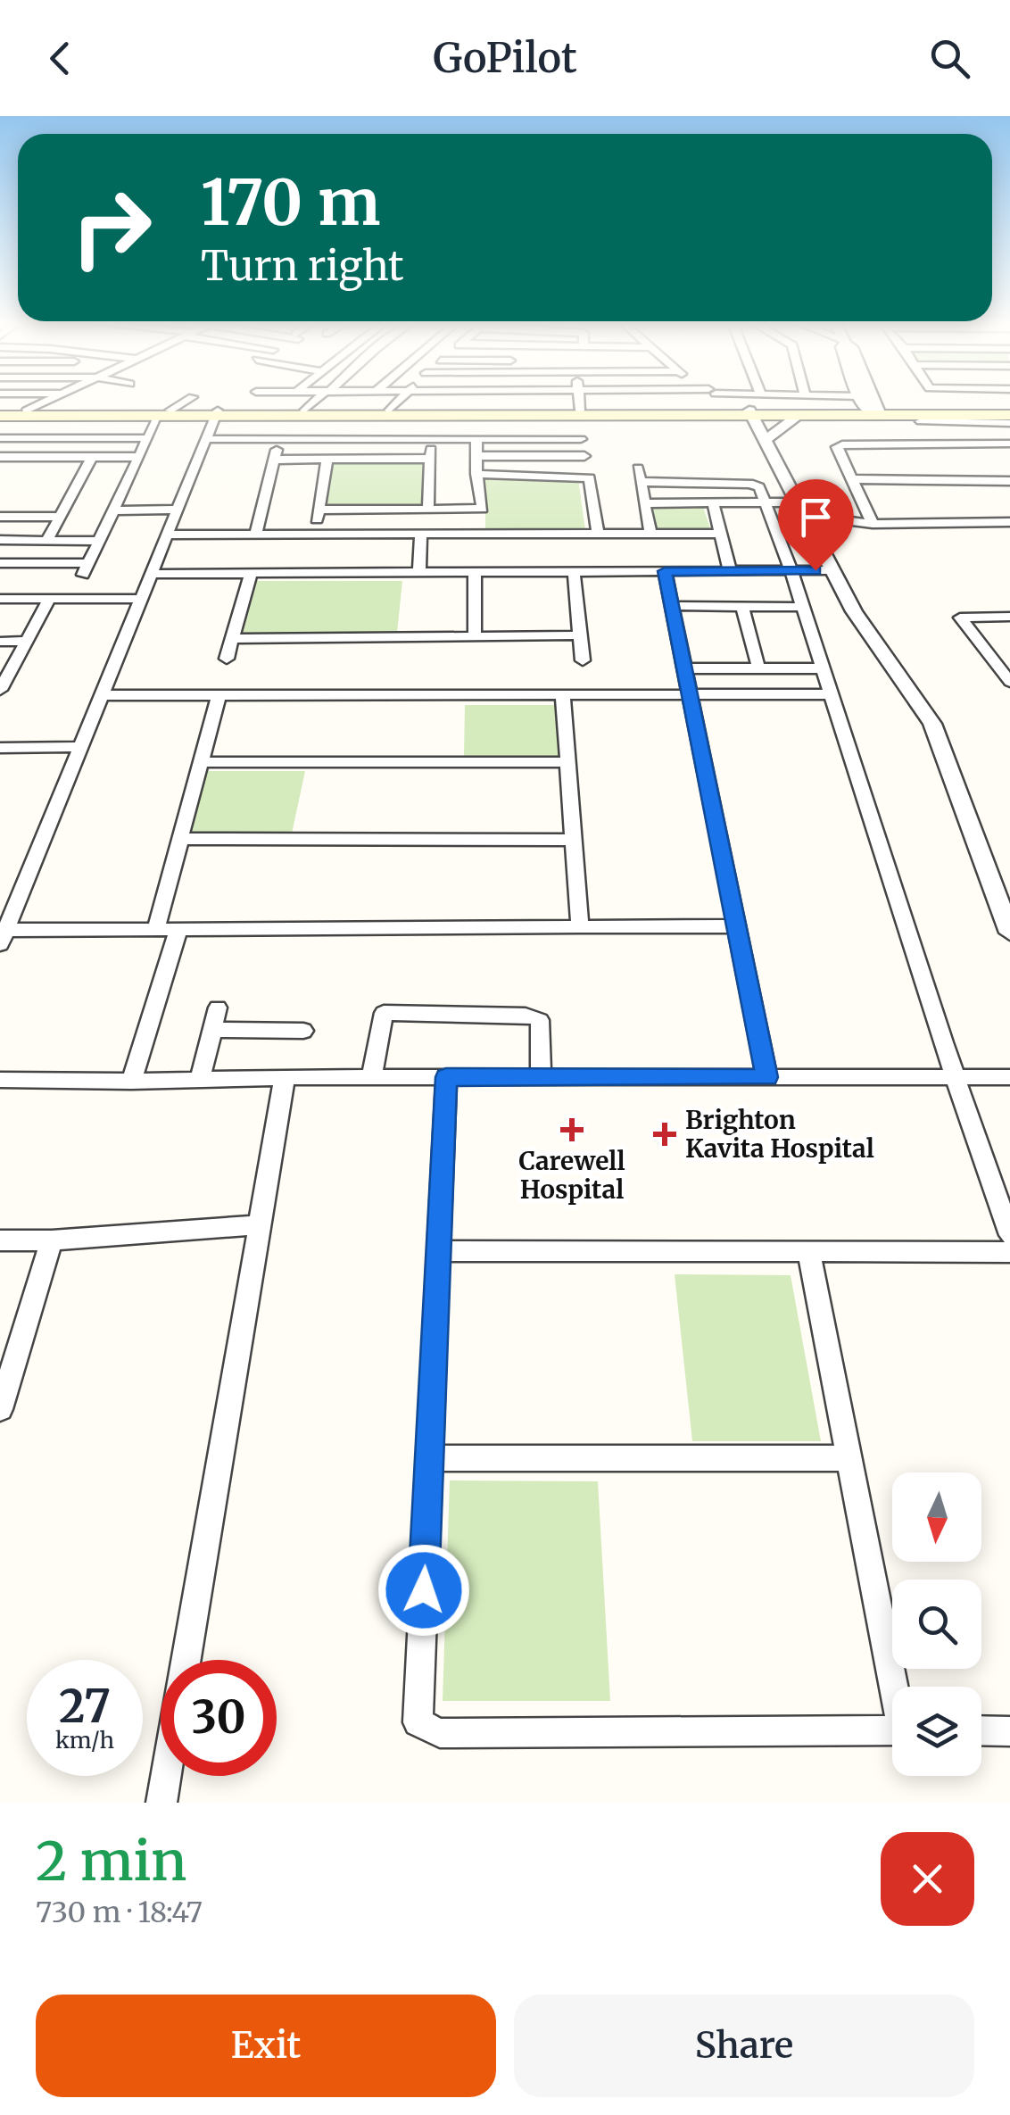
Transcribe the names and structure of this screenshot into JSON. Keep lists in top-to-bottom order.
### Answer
{
  "places": {
    "health": ["Carewell Hospital", "Brighton Kavita Hospital"]
  },
  "north": "bottom",
  "page": {
    "header": "GoPilot",
    "turn": ["170 m", "Turn right"],
    "speed": "27 km/h",
    "limit": "30",
    "heading": ["2 min", "730 m · 18:47"],
    "buttons": ["Exit", "Share"]
  }
}
